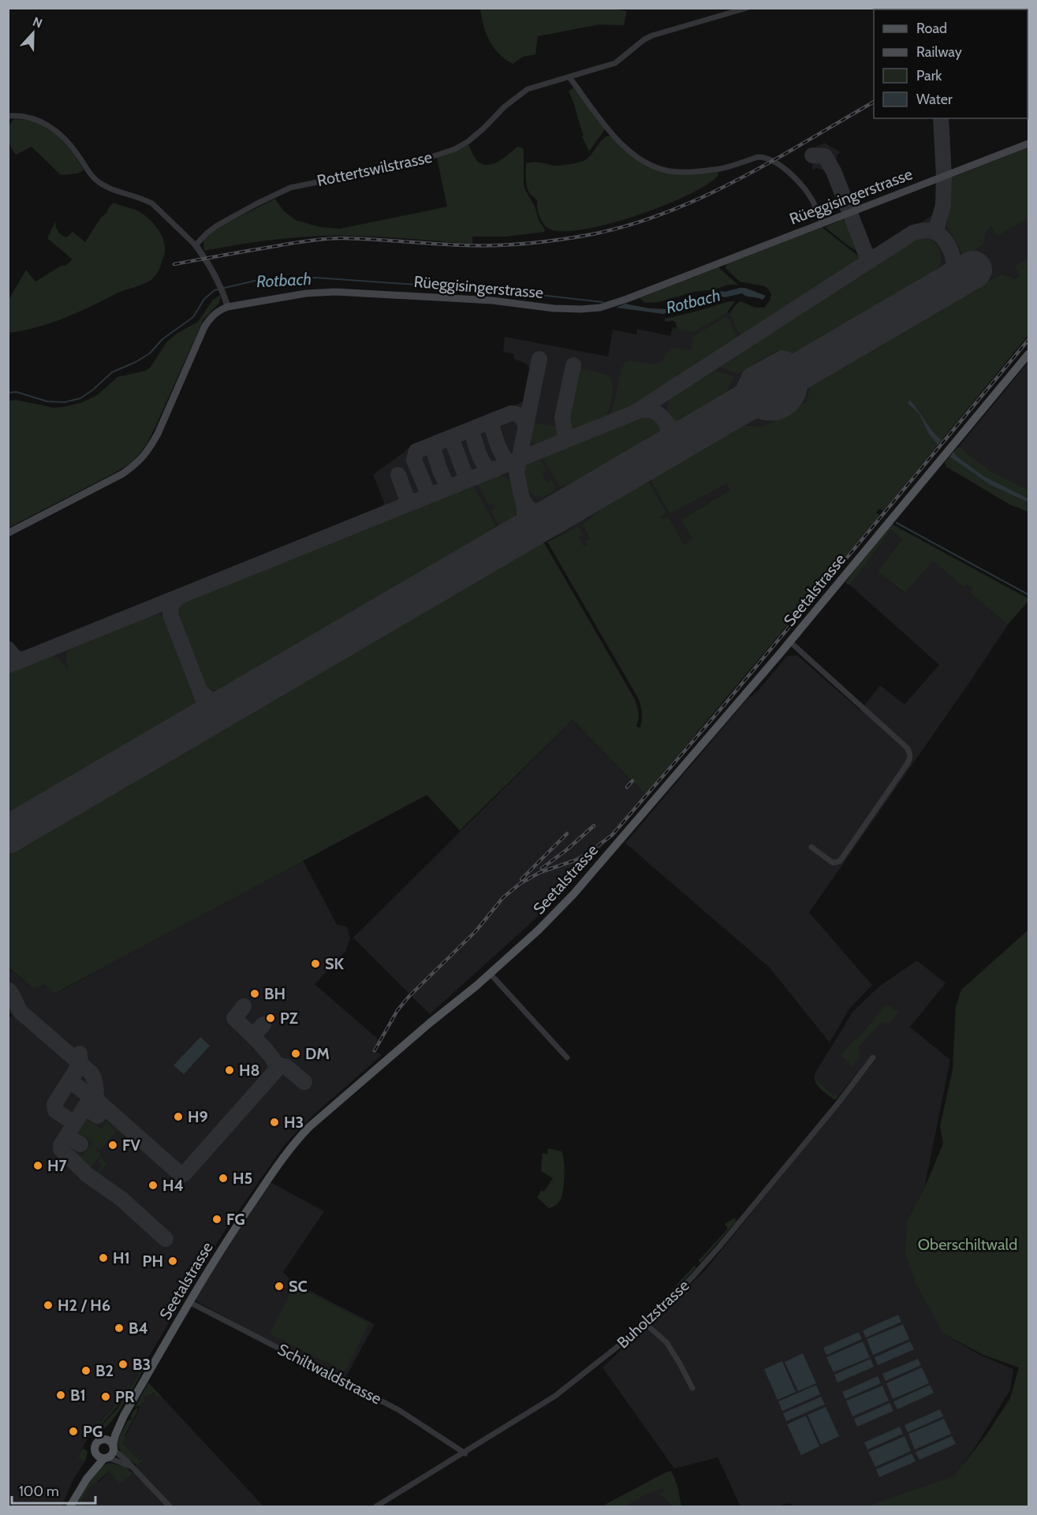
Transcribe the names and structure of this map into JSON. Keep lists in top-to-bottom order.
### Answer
{
  "streets": {
    "main road": ["Rüeggisingerstrasse", "Seetalstrasse"],
    "street": ["Rottertswilstrasse", "Buholzstrasse", "Schiltwaldstrasse"]
  },
  "crossings": [
    ["Seetalstrasse", "Schiltwaldstrasse"],
    ["Buholzstrasse", "Schiltwaldstrasse"]
  ],
  "water": ["Rotbach"],
  "parks": ["Oberschiltwald"],
  "places": [
    "SK",
    "BH",
    "PZ",
    "DM",
    "H8",
    "H9",
    "H3",
    "FV",
    "H7",
    "H5",
    "H4",
    "FG",
    "H1",
    "PH",
    "SC",
    "H2 / H6",
    "B4",
    "B3",
    "B2",
    "B1",
    "PR",
    "PG"
  ],
  "legend": [
    "Road",
    "Railway",
    "Park",
    "Water"
  ],
  "scale_bar": "100 m",
  "north": "top"
}
